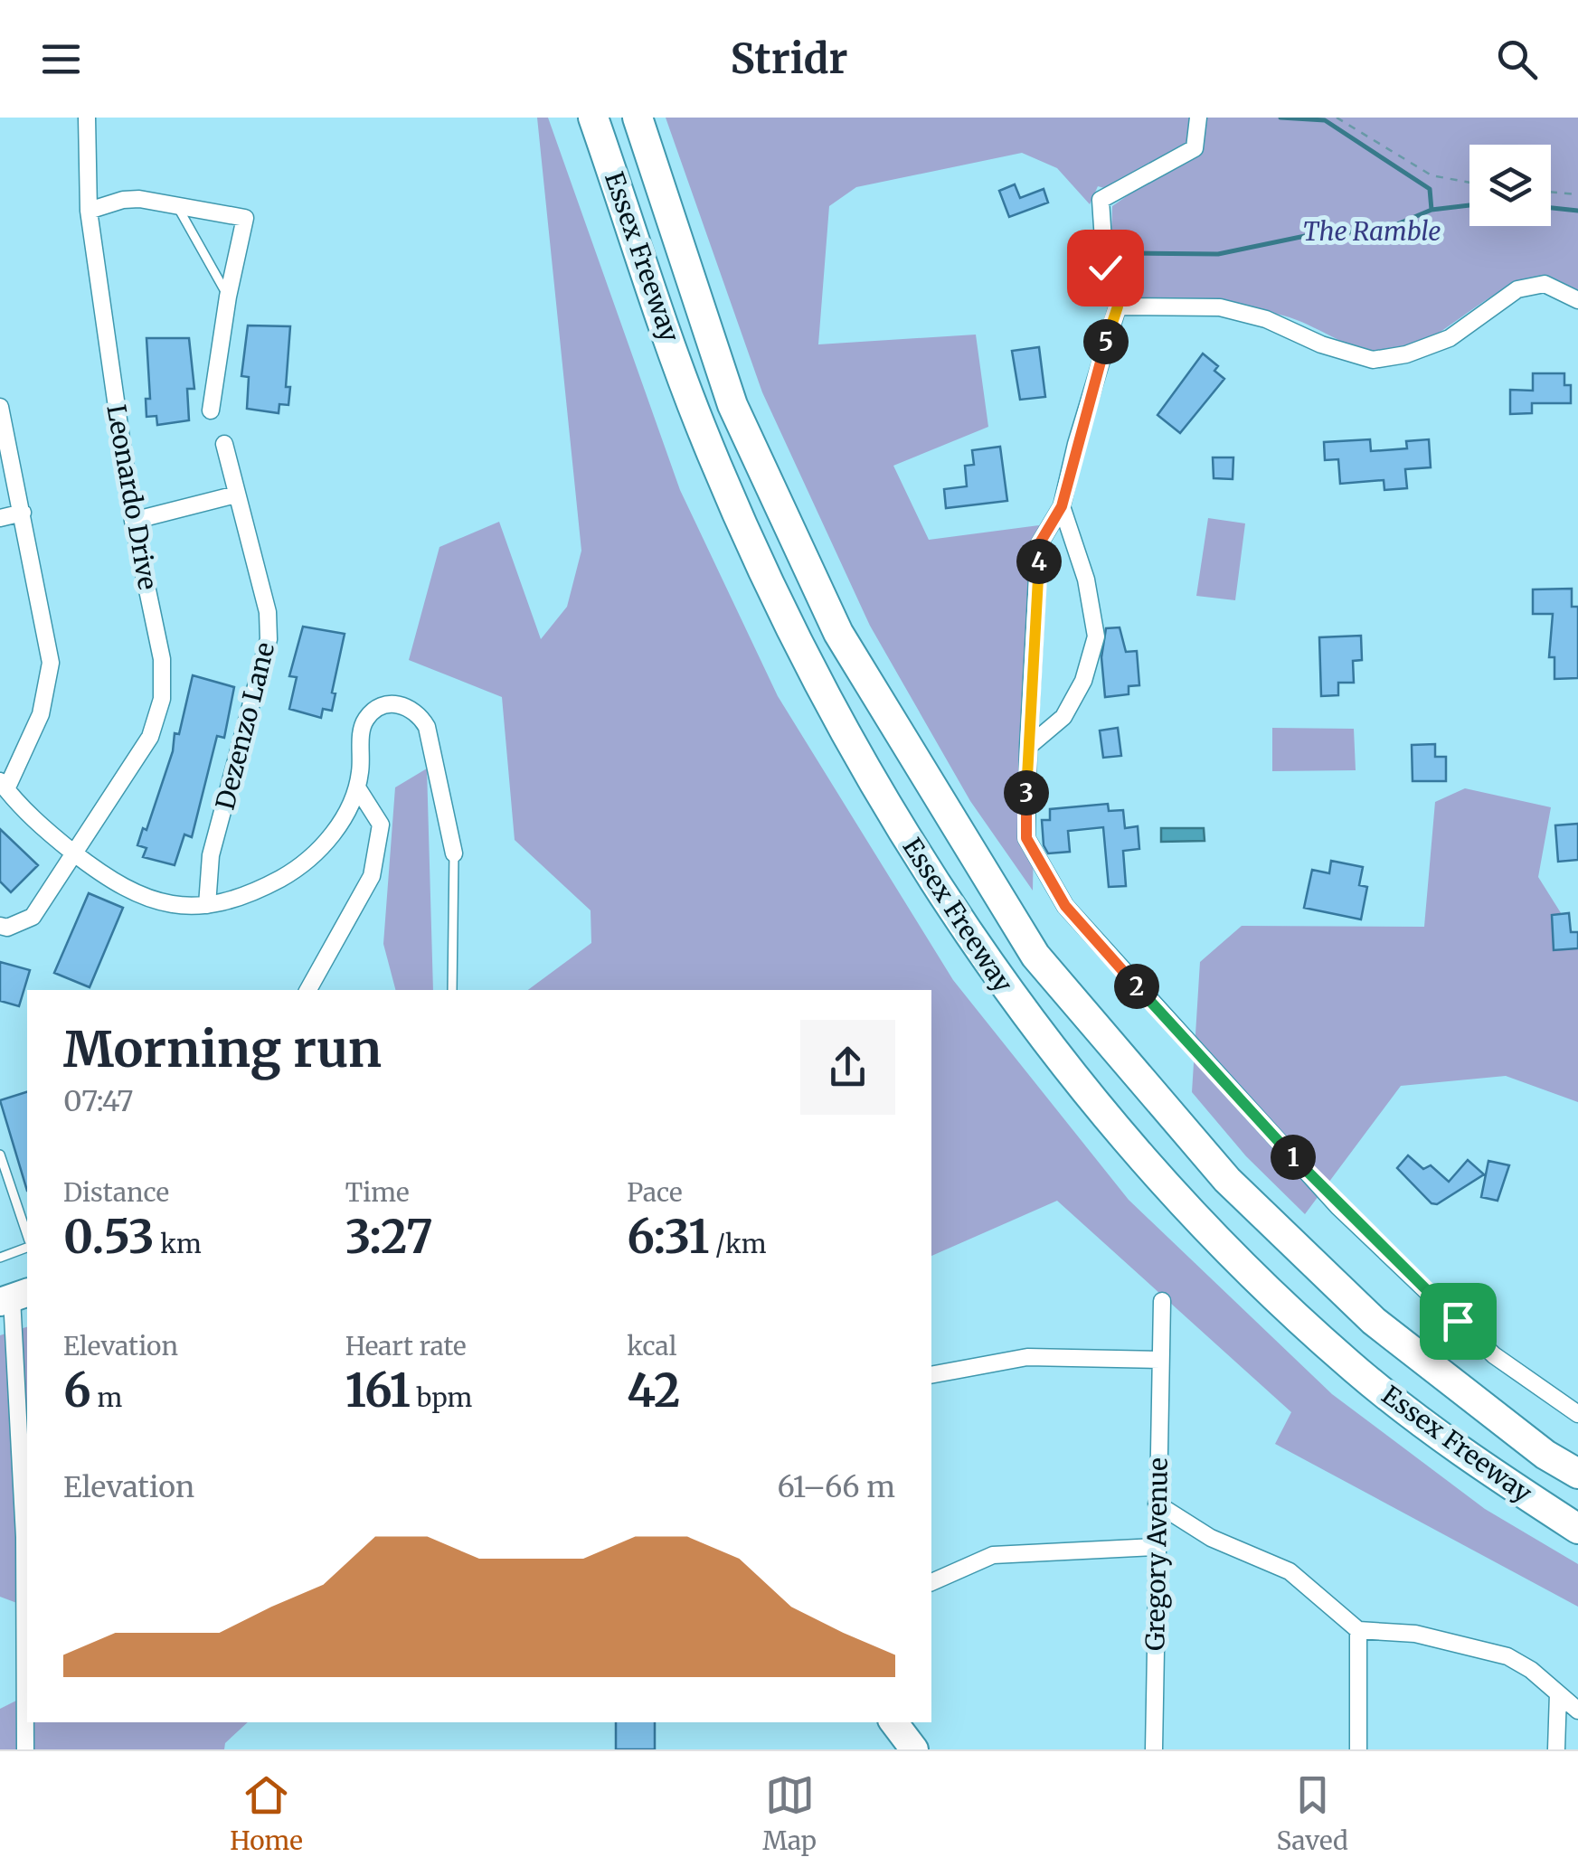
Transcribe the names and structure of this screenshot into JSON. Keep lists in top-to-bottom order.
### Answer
{
  "streets": {
    "highway": ["Essex Freeway"],
    "street": ["Leonardo Drive", "Dezenzo Lane", "Gregory Avenue"]
  },
  "parks": ["The Ramble"],
  "page": {
    "header": "Stridr",
    "pins": [
      "5",
      "4",
      "3",
      "2",
      "1"
    ],
    "heading": ["Morning run", "07:47"],
    "stats": [
      ["Distance", "0.53 km"],
      ["Time", "3:27"],
      ["Pace", "6:31 /km"],
      ["Elevation", "6 m"],
      ["Heart rate", "161 bpm"],
      ["kcal", "42"]
    ],
    "chart": ["Elevation", "61–66 m"],
    "tabs": ["Home", "Map", "Saved"]
  }
}
